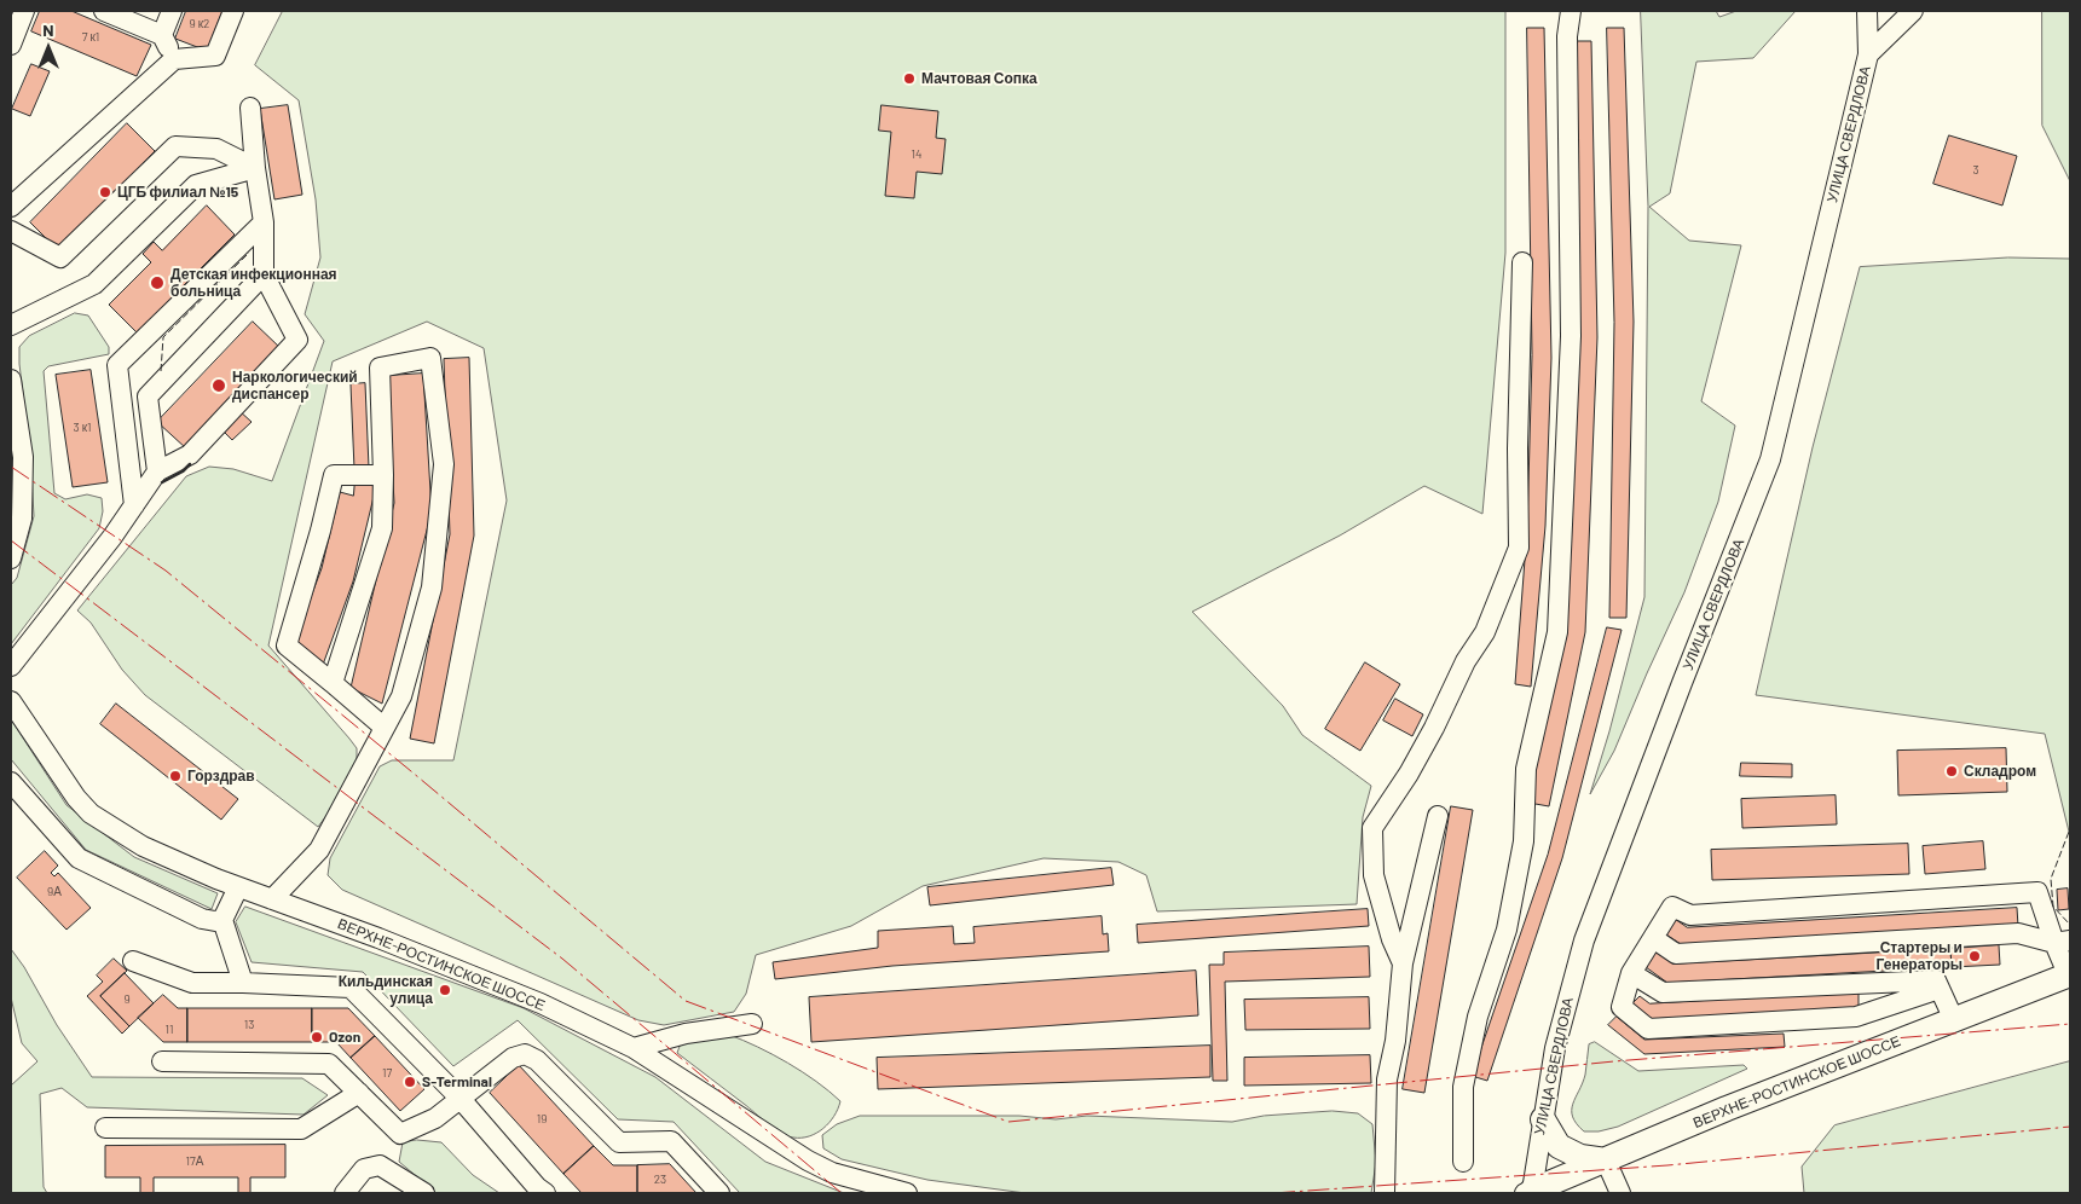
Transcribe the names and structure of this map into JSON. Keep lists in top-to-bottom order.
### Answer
{
  "streets": {
    "main road": ["ВЕРХНЕ-РОСТИНСКОЕ ШОССЕ"],
    "street": ["УЛИЦА СВЕРДЛОВА"]
  },
  "crossings": [
    ["УЛИЦА СВЕРДЛОВА", "ВЕРХНЕ-РОСТИНСКОЕ ШОССЕ"]
  ],
  "places": [
    "Мачтовая Сопка",
    "ЦГБ филиал №15",
    "Детская инфекционная больница",
    "Наркологический диспансер",
    "Складром",
    "Горздрав",
    "Стартеры и Генераторы",
    "Кильдинская улица",
    "Ozon",
    "S-Terminal"
  ],
  "house_numbers": [
    "9 к2",
    "7 к1",
    "14",
    "3",
    "3 к1",
    "9А",
    "9",
    "13",
    "11",
    "17",
    "19",
    "17А",
    "23"
  ],
  "north": "top"
}
